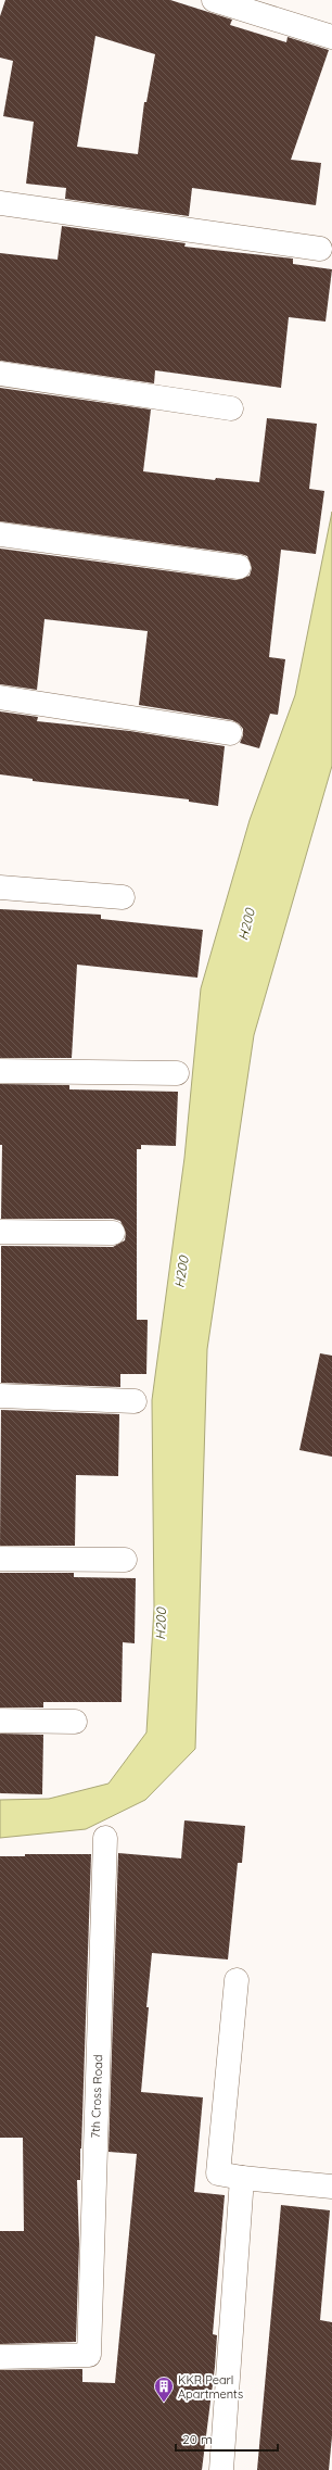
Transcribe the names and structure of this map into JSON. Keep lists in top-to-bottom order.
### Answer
{
  "streets": {
    "street": ["7th Cross Road"]
  },
  "water": ["H200"],
  "places": {
    "building": ["KKR Pearl Apartments"]
  },
  "scale_bar": "20 m"
}
